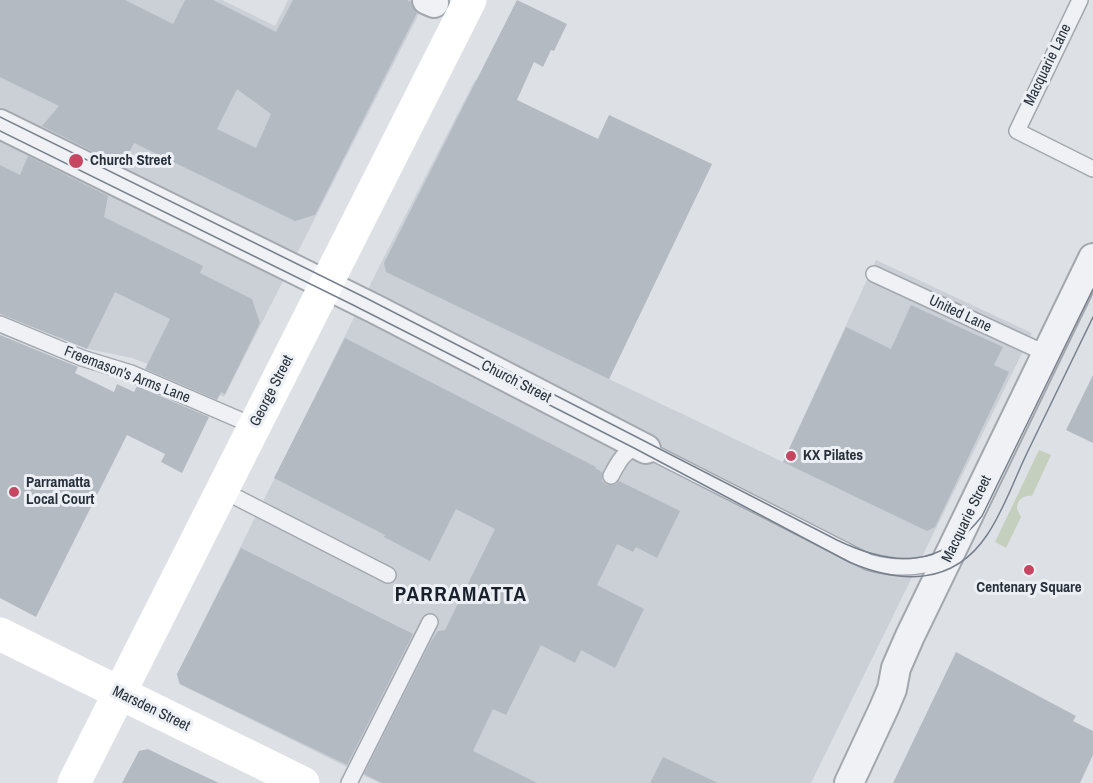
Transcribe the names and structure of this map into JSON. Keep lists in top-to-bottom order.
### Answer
{
  "streets": {
    "street": [
      "Church Street",
      "George Street",
      "Macquarie Street",
      "Marsden Street"
    ],
    "lane": ["Macquarie Lane", "United Lane", "Freemason's Arms Lane"]
  },
  "crossings": [
    ["United Lane", "Macquarie Street"],
    ["Freemason's Arms Lane", "George Street"],
    ["Church Street", "George Street"],
    ["Church Street", "Macquarie Street"],
    ["George Street", "Marsden Street"]
  ],
  "districts": ["PARRAMATTA"],
  "places": [
    "Church Street",
    "KX Pilates",
    "Parramatta Local Court",
    "Centenary Square"
  ]
}
